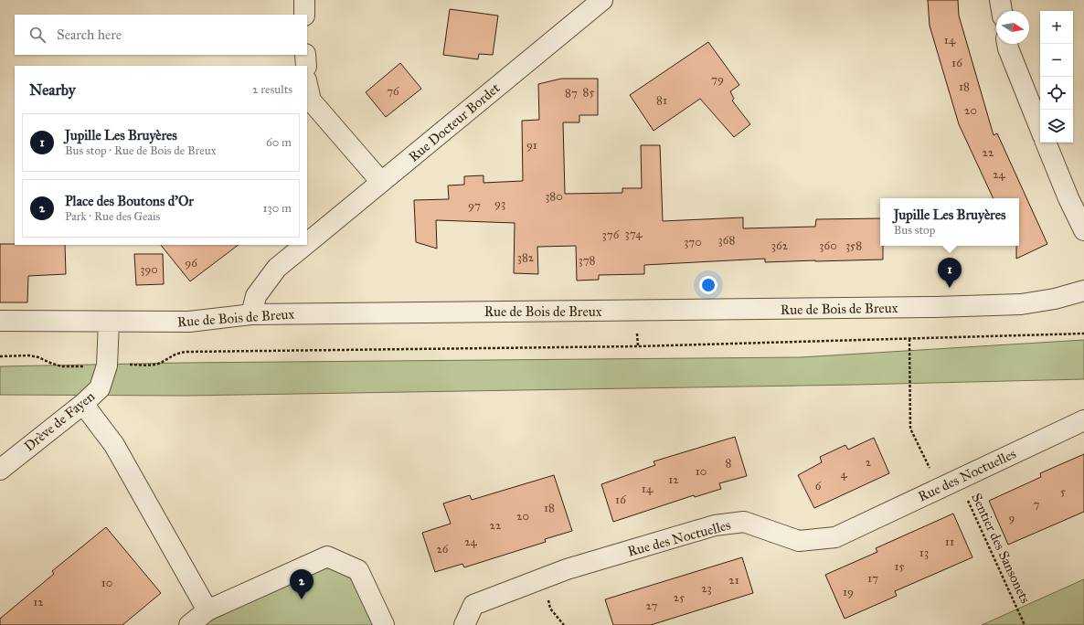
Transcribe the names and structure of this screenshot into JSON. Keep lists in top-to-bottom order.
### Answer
{
  "streets": {
    "street": [
      "Rue Docteur Bordet",
      "Rue de Bois de Breux",
      "Drève de Fayen",
      "Rue des Noctuelles"
    ],
    "path": ["Sentier des Sansonets"]
  },
  "crossings": [
    ["Rue Docteur Bordet", "Rue de Bois de Breux"],
    ["Rue de Bois de Breux", "Drève de Fayen"],
    ["Rue des Noctuelles", "Sentier des Sansonets"]
  ],
  "house_numbers": [
    "14",
    "16",
    "79",
    "18",
    "76",
    "85",
    "87",
    "81",
    "20",
    "91",
    "22",
    "24",
    "380",
    "93",
    "97",
    "374",
    "376",
    "368",
    "370",
    "362",
    "360",
    "358",
    "382",
    "378",
    "96",
    "390",
    "2",
    "8",
    "10",
    "4",
    "12",
    "6",
    "14",
    "5",
    "16",
    "7",
    "18",
    "20",
    "9",
    "22",
    "24",
    "11",
    "26",
    "13",
    "15",
    "17",
    "21",
    "10",
    "23",
    "19",
    "25",
    "12",
    "27"
  ],
  "north": "right",
  "page": {
    "map_buttons": ["+", "−"],
    "search": "Search here",
    "heading": ["Nearby", "2 results"],
    "list": [
      {
        "mark": "1",
        "name": "Jupille Les Bruyères",
        "note": "Bus stop · Rue de Bois de Breux",
        "value": "60 m"
      },
      {
        "mark": "2",
        "name": "Place des Boutons d'Or",
        "note": "Park · Rue des Geais",
        "value": "130 m"
      }
    ],
    "popup": ["Jupille Les Bruyères", "Bus stop"],
    "pins": ["1", "2"]
  }
}
